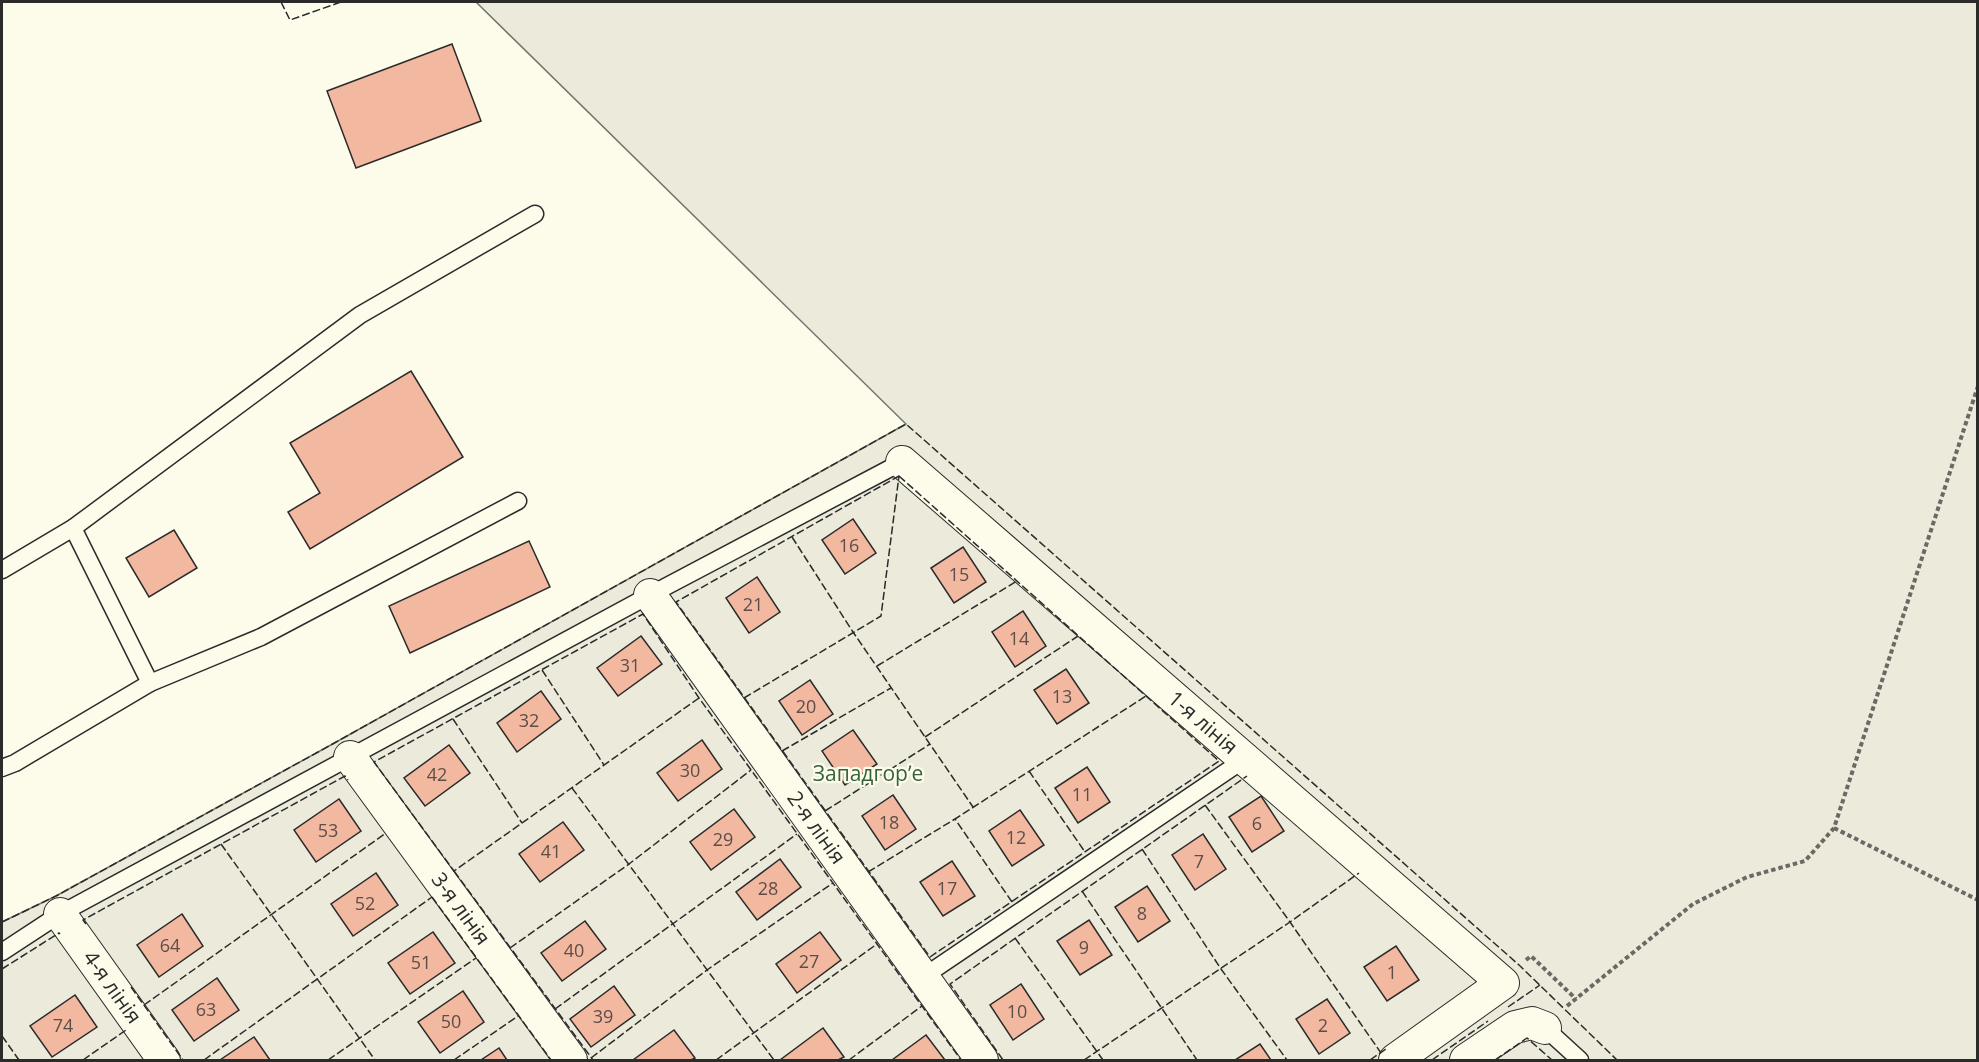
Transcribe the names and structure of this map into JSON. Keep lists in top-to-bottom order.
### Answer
{
  "streets": {
    "street": [
      "1-я лінія",
      "2-я лінія",
      "3-я лінія",
      "4-я лінія"
    ]
  },
  "parks": ["Западгорʼе"],
  "house_numbers": [
    "16",
    "15",
    "21",
    "14",
    "31",
    "13",
    "20",
    "32",
    "30",
    "42",
    "11",
    "18",
    "6",
    "53",
    "12",
    "29",
    "41",
    "7",
    "28",
    "17",
    "52",
    "8",
    "64",
    "9",
    "40",
    "27",
    "51",
    "1",
    "63",
    "10",
    "39",
    "50",
    "74",
    "2"
  ]
}
